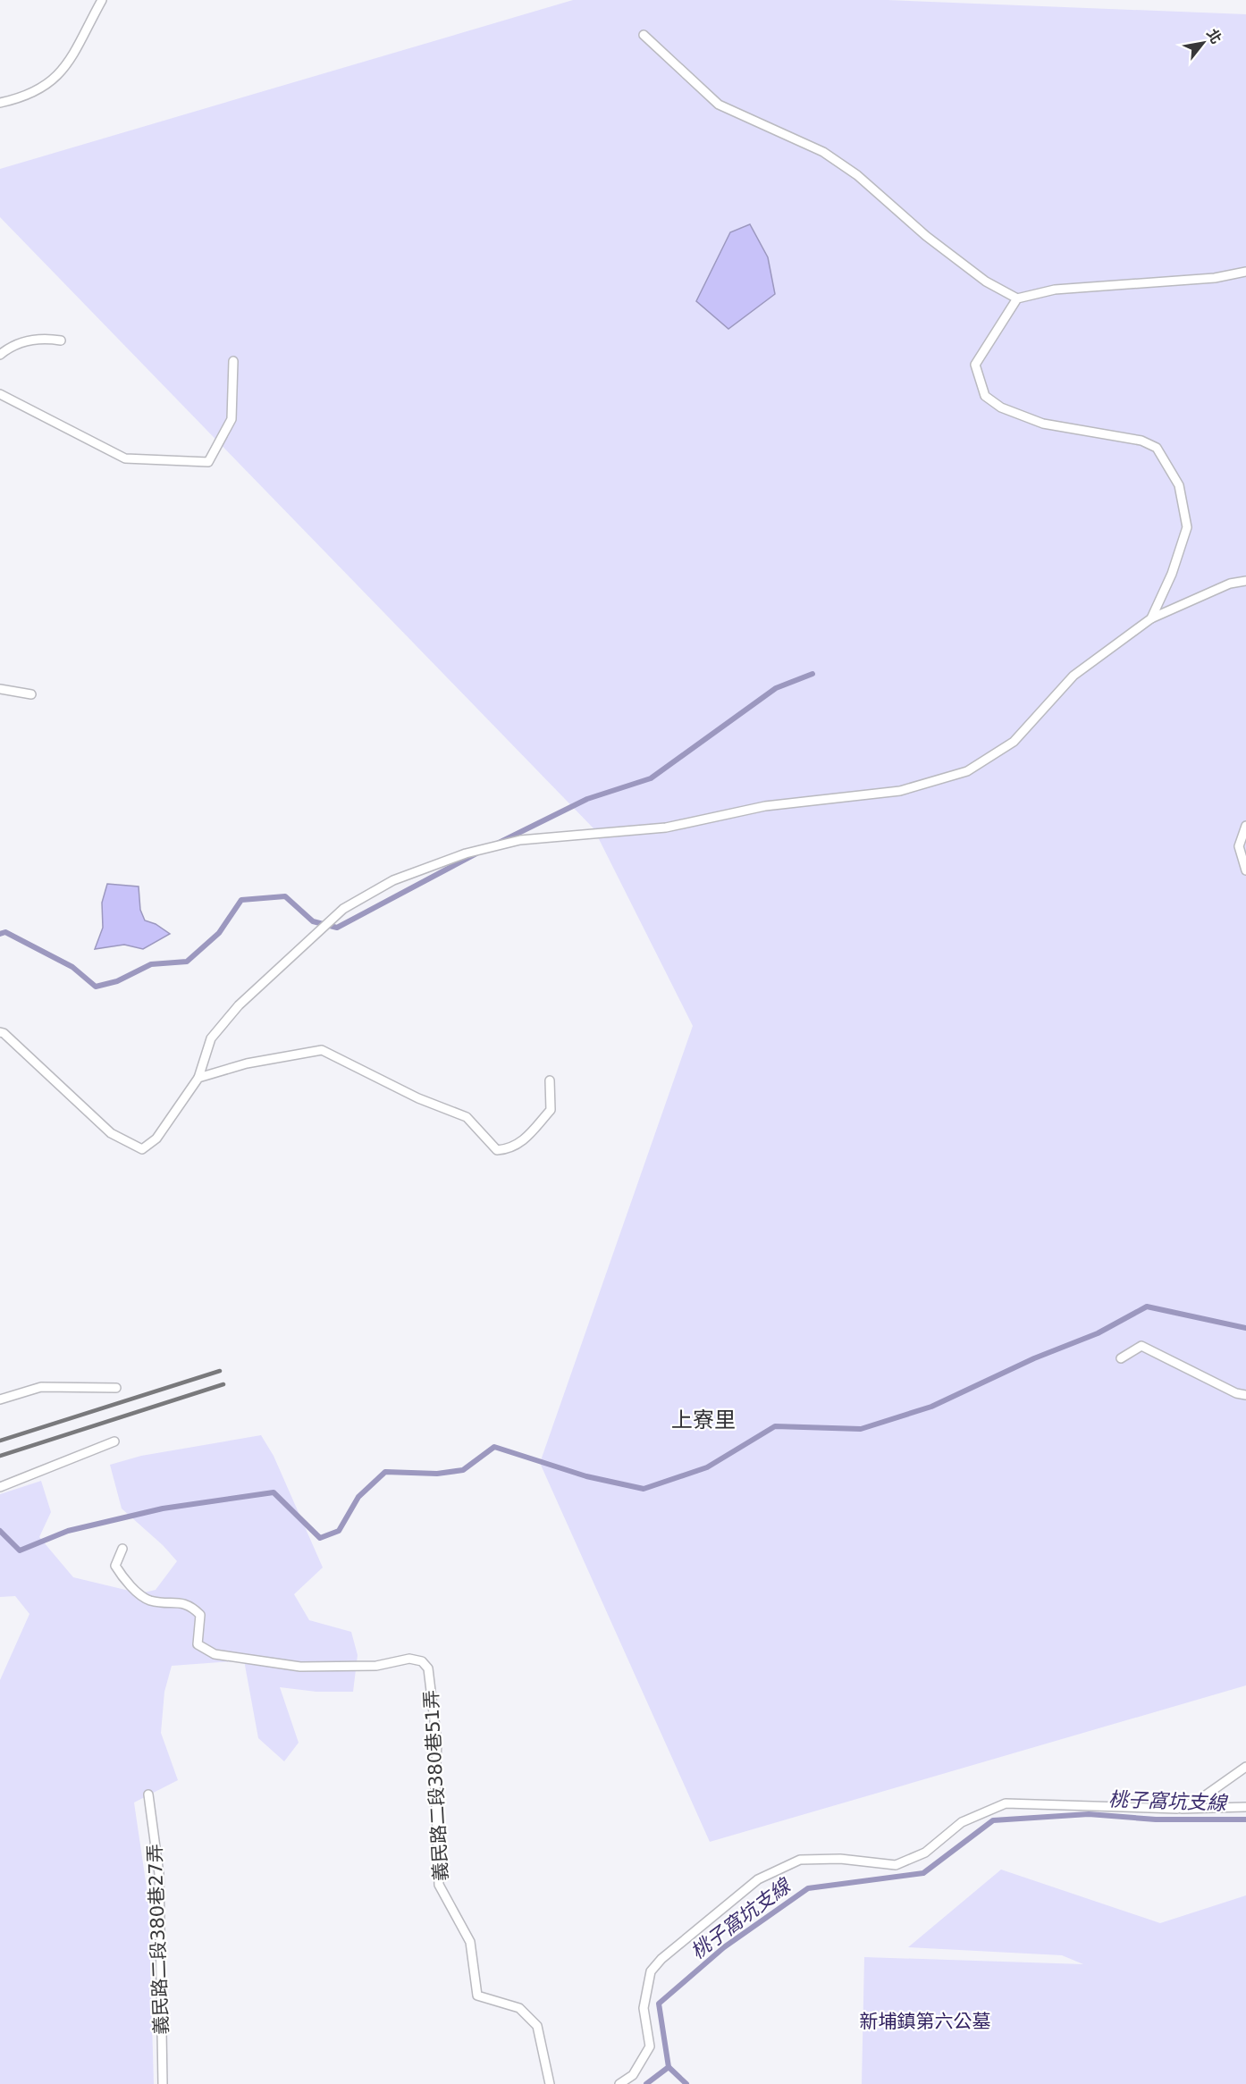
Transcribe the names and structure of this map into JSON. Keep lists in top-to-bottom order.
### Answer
{
  "streets": {
    "lane": ["義民路二段380巷51弄", "義民路二段380巷27弄"]
  },
  "districts": ["上寮里"],
  "water": ["桃子窩坑支線"],
  "parks": ["新埔鎮第六公墓"],
  "north": "top right"
}
